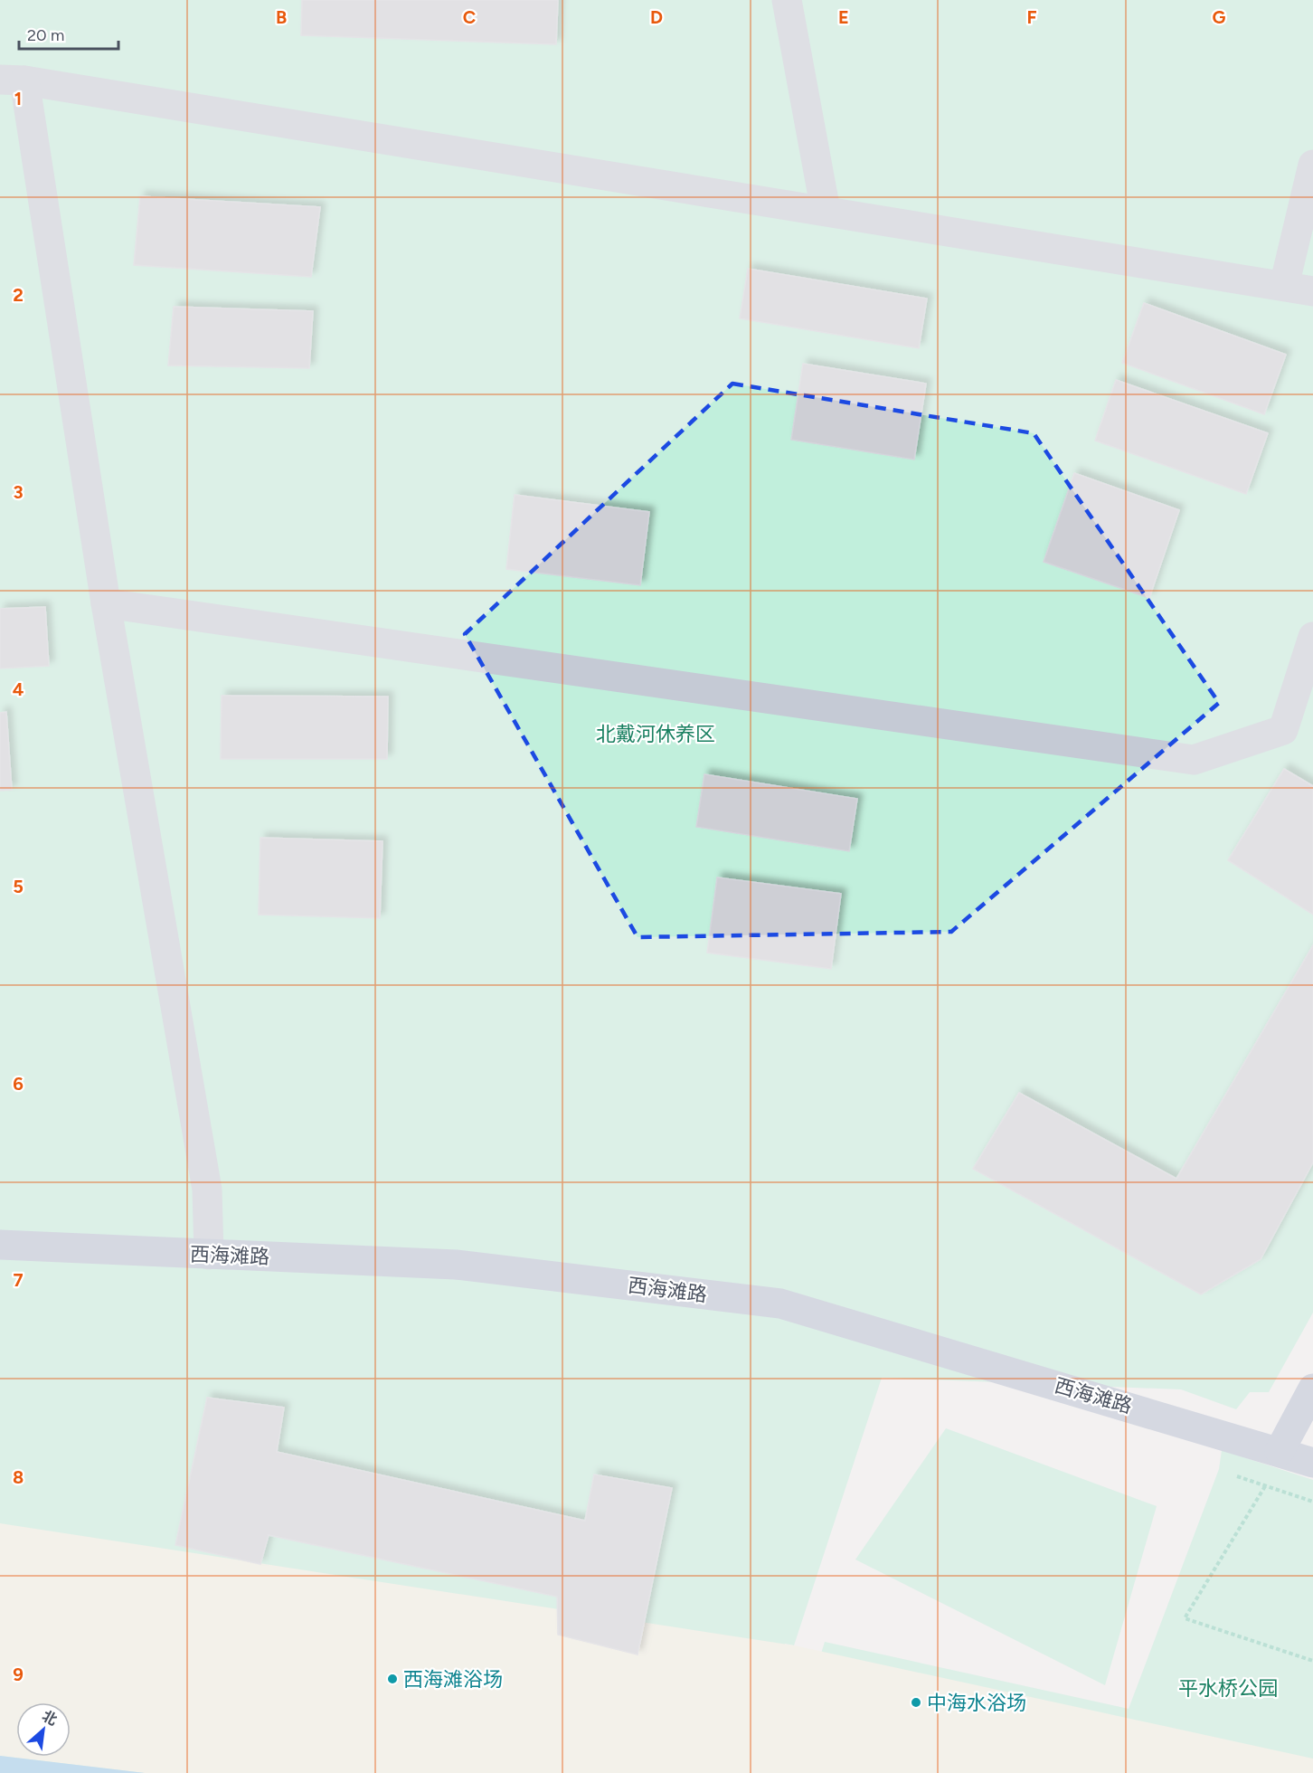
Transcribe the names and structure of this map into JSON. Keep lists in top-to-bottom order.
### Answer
{
  "streets": {
    "main road": ["西海滩路"]
  },
  "parks": ["北戴河休养区", "平水桥公园"],
  "places": ["西海滩浴场", "中海水浴场"],
  "scale_bar": "20 m",
  "north": "top right",
  "grid": {
    "columns": [
      "B",
      "C",
      "D",
      "E",
      "F",
      "G"
    ],
    "rows": [
      "1",
      "2",
      "3",
      "4",
      "5",
      "6",
      "7",
      "8",
      "9"
    ]
  }
}
